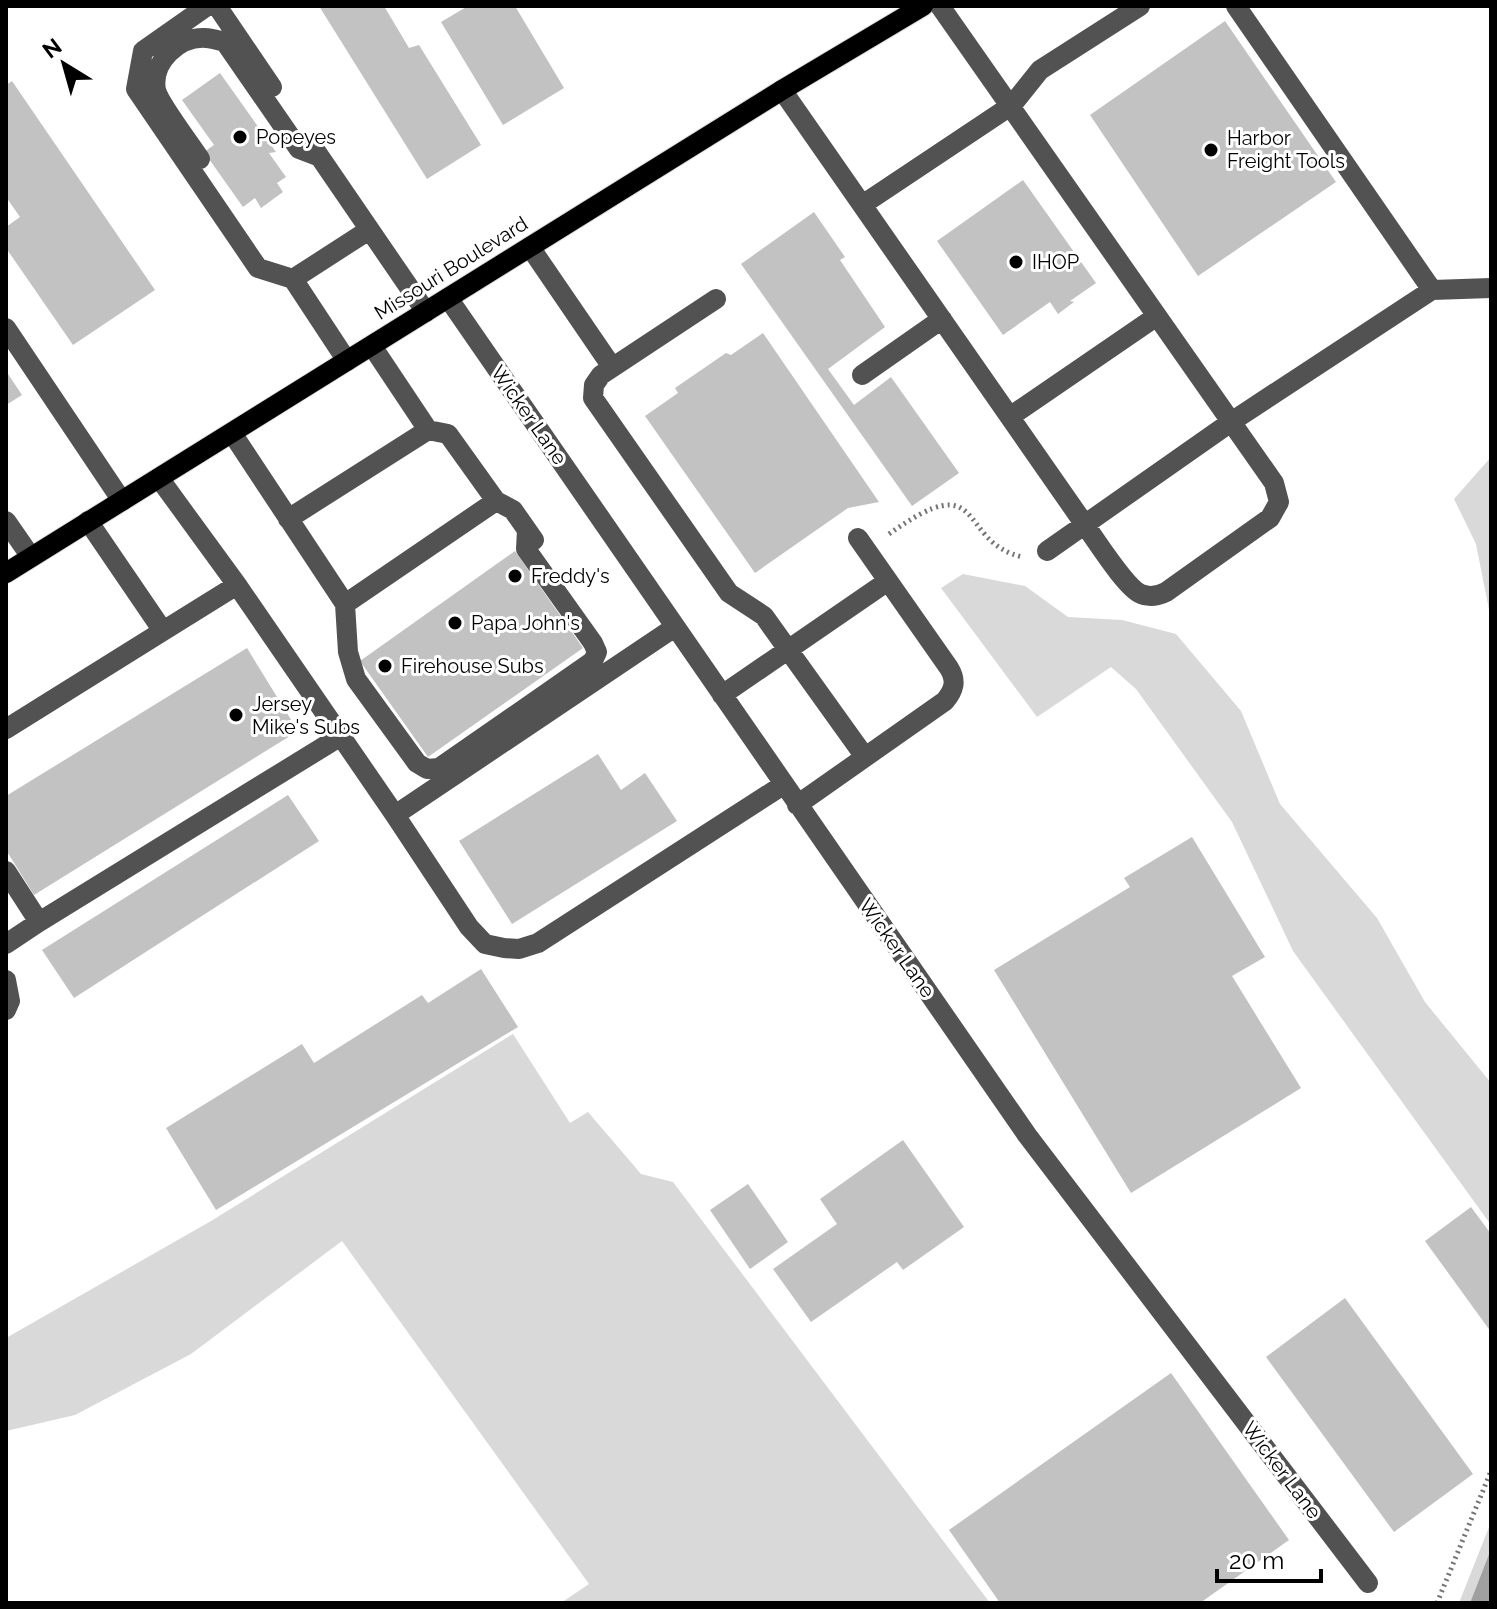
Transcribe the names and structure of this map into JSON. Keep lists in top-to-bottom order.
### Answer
{
  "streets": {
    "main road": ["Missouri Boulevard"],
    "street": ["Wicker Lane"]
  },
  "crossings": [
    ["Missouri Boulevard", "Wicker Lane"]
  ],
  "places": [
    "Popeyes",
    "Harbor Freight Tools",
    "IHOP",
    "Freddy's",
    "Papa John's",
    "Firehouse Subs",
    "Jersey Mike's Subs"
  ],
  "scale_bar": "20 m",
  "north": "top left"
}
